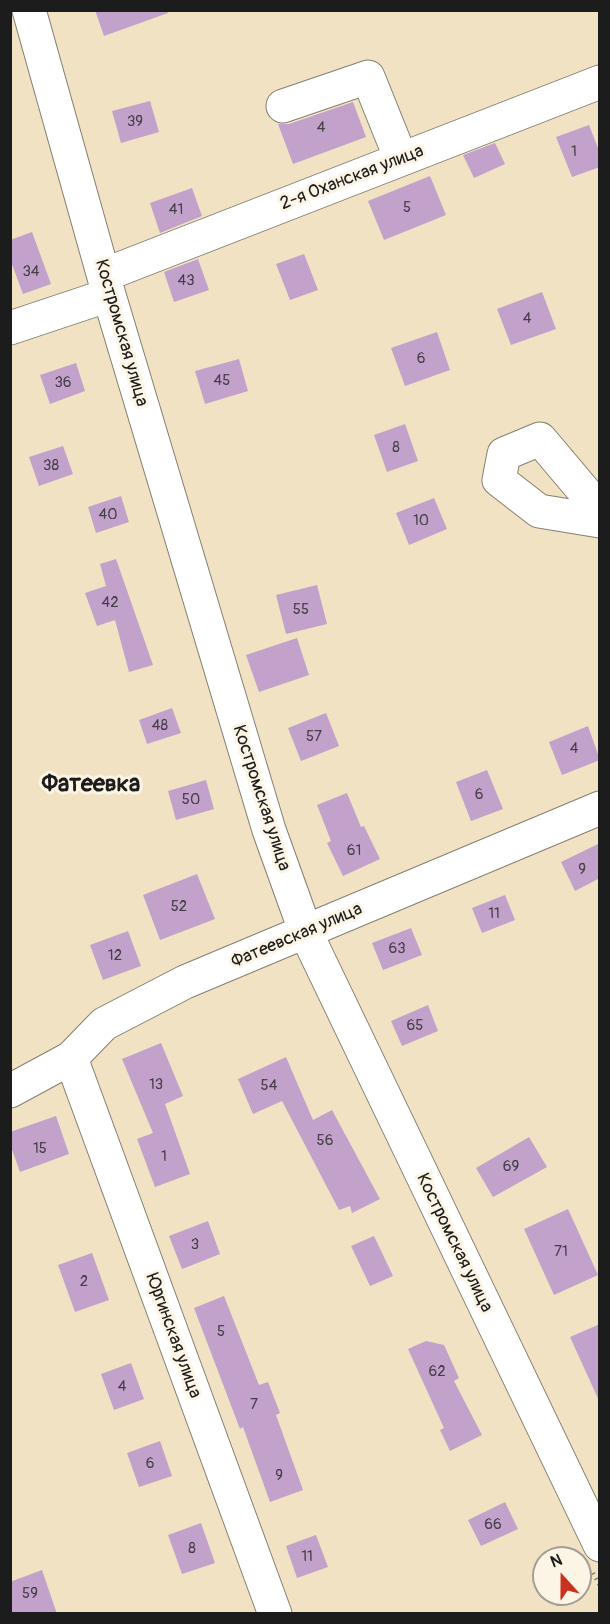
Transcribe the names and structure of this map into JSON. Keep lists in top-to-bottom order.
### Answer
{
  "streets": {
    "street": [
      "2-я Оханская улица",
      "Костромская улица",
      "Фатеевская улица",
      "Юргинская улица"
    ]
  },
  "crossings": [
    ["2-я Оханская улица", "Костромская улица"],
    ["Костромская улица", "Фатеевская улица"],
    ["Фатеевская улица", "Юргинская улица"]
  ],
  "districts": ["Фатеевка"],
  "house_numbers": [
    "39",
    "4",
    "1",
    "5",
    "41",
    "34",
    "43",
    "4",
    "6",
    "45",
    "36",
    "8",
    "38",
    "40",
    "10",
    "42",
    "55",
    "48",
    "57",
    "4",
    "6",
    "50",
    "61",
    "9",
    "52",
    "11",
    "63",
    "12",
    "65",
    "13",
    "54",
    "56",
    "15",
    "1",
    "69",
    "3",
    "71",
    "2",
    "5",
    "62",
    "4",
    "7",
    "6",
    "9",
    "66",
    "8",
    "11",
    "59"
  ],
  "north": "top"
}
